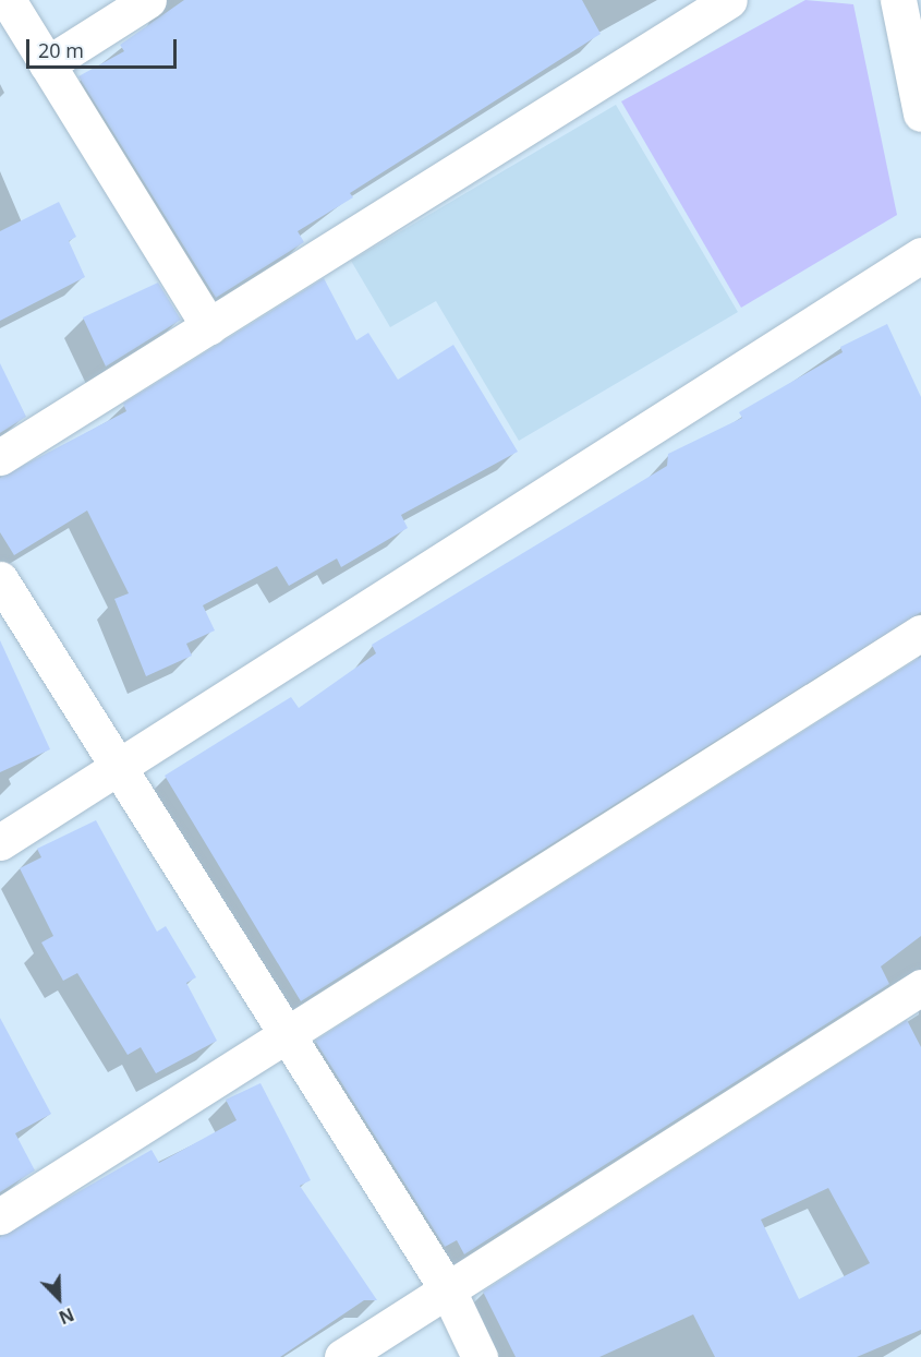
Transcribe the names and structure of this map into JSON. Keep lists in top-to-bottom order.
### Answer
{
  "scale_bar": "20 m",
  "north": "bottom right"
}
